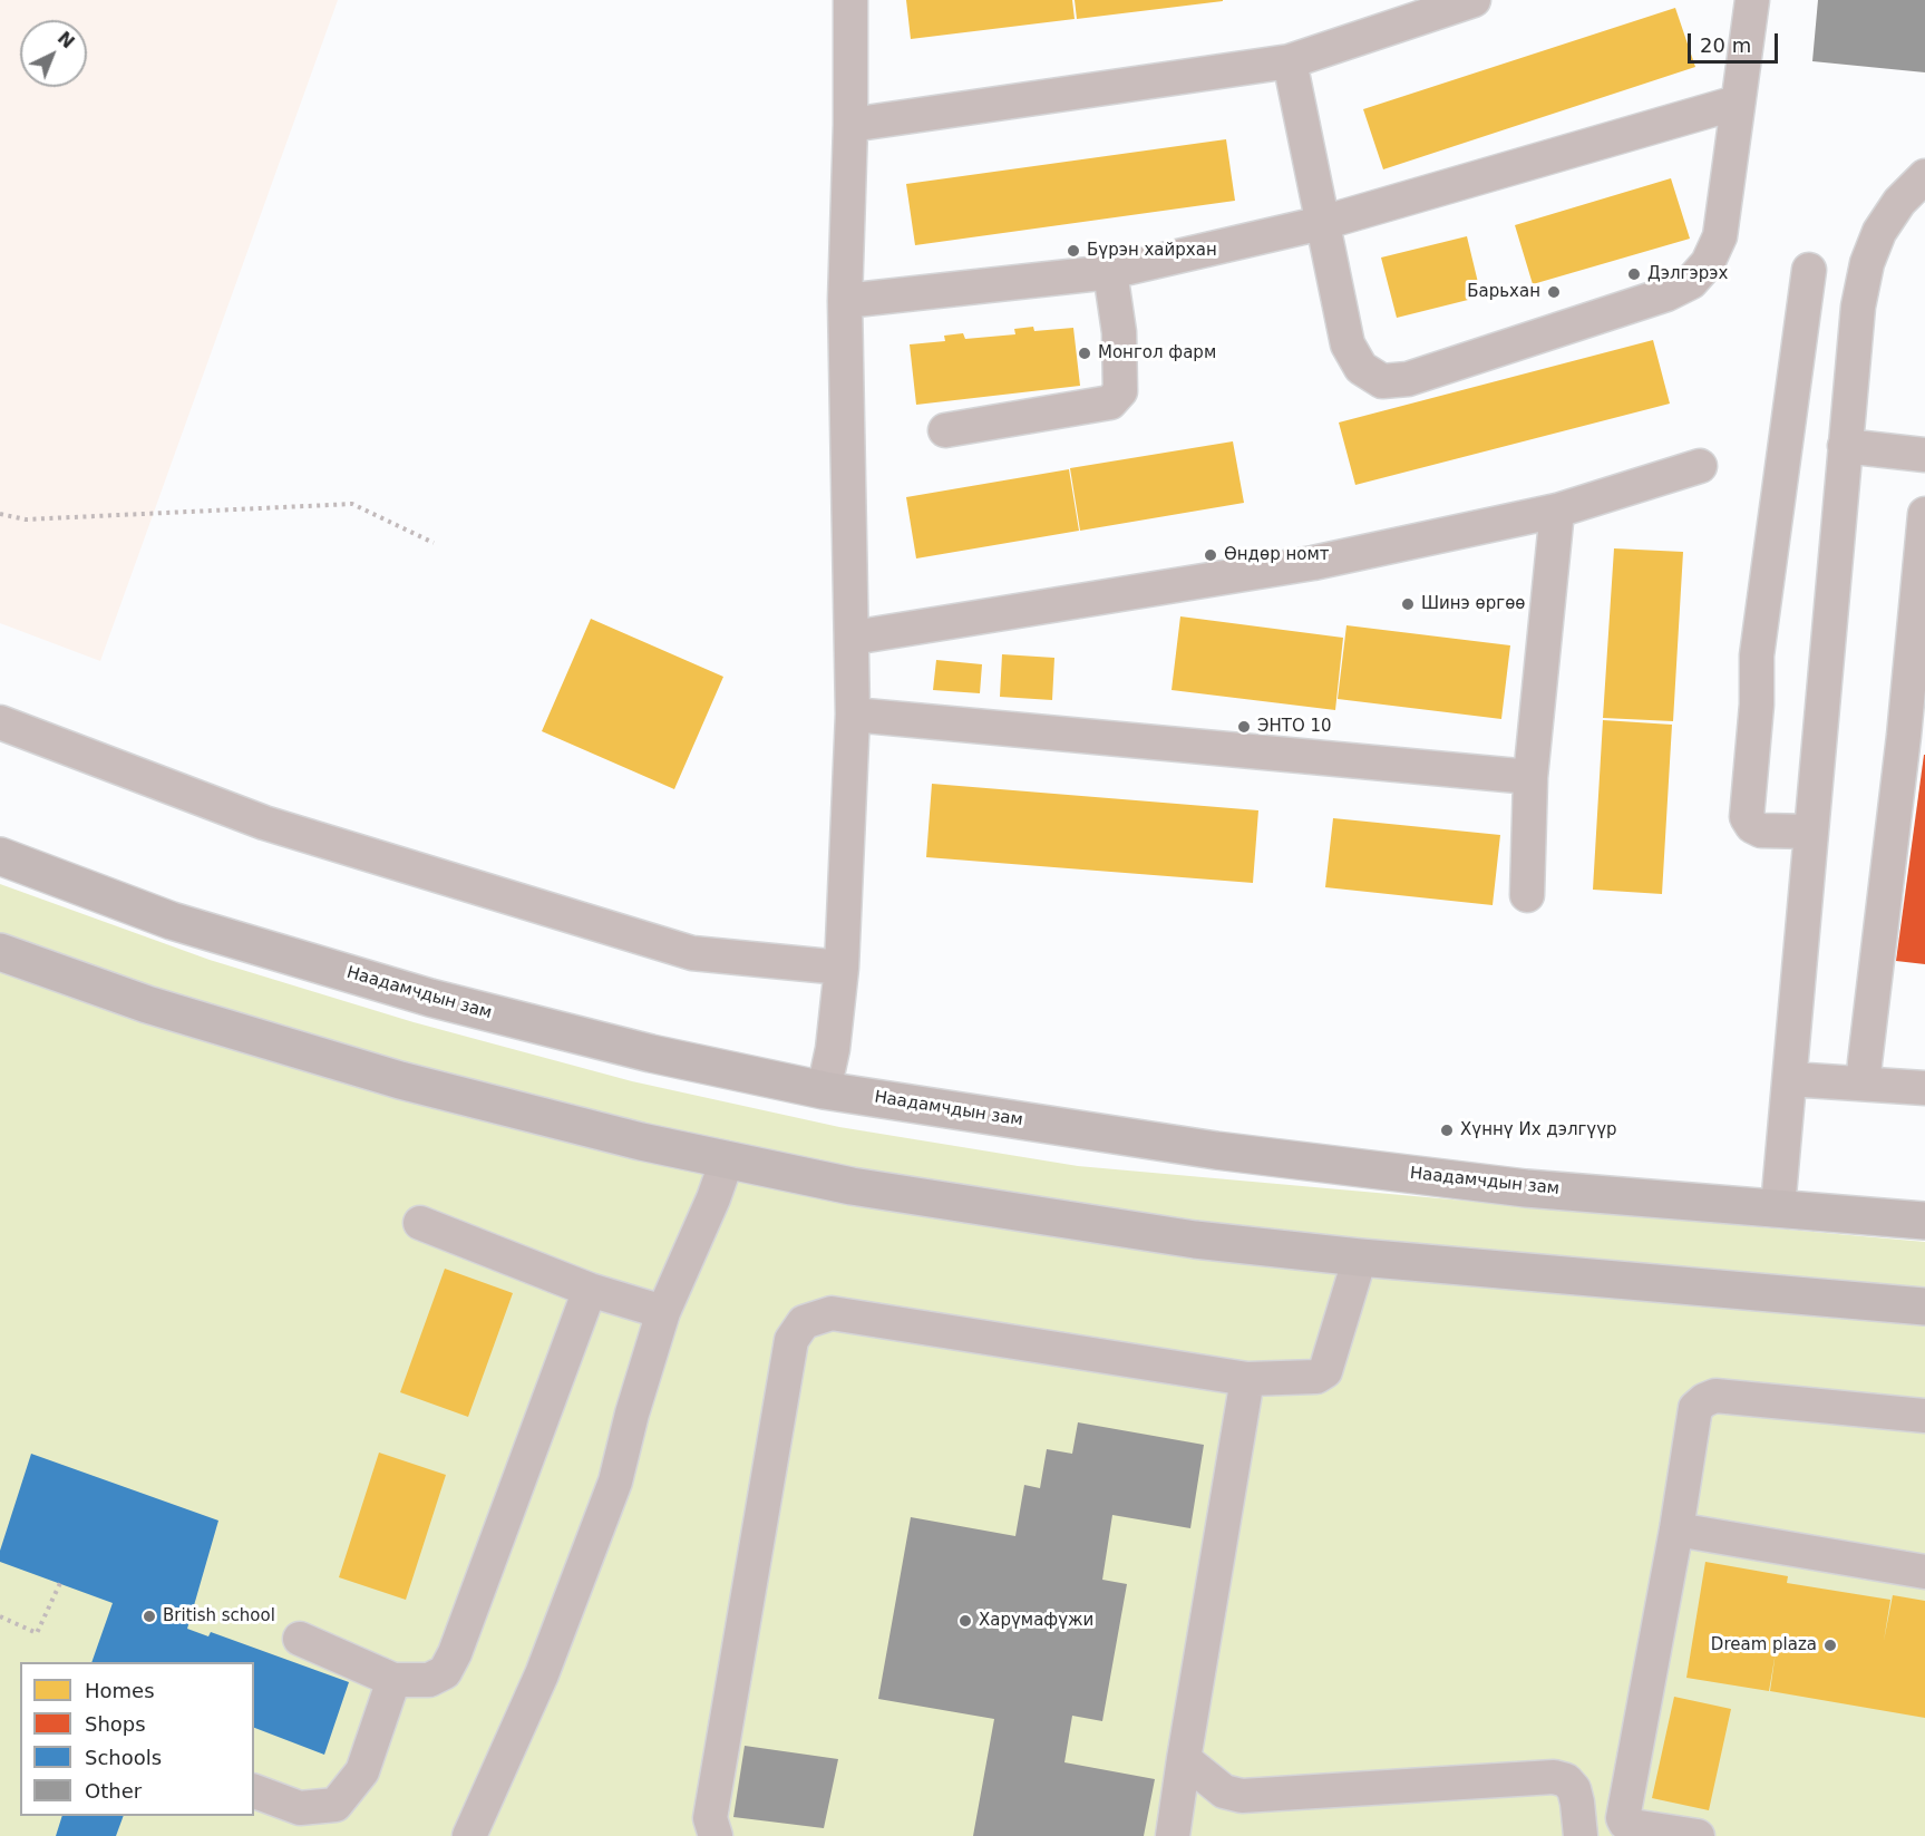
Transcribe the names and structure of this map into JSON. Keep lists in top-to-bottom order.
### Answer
{
  "streets": {
    "highway": ["Наадамчдын зам"]
  },
  "places": [
    "Бүрэн хайрхан",
    "Дэлгэрэх",
    "Барьхан",
    "Монгол фарм",
    "Өндөр номт",
    "Шинэ өргөө",
    "ЭНТО 10",
    "Хүннү Их дэлгүүр",
    "British school",
    "Харүмафүжи",
    "Dream plaza"
  ],
  "legend": [
    "Homes",
    "Shops",
    "Schools",
    "Other"
  ],
  "scale_bar": "20 m",
  "north": "top right"
}
